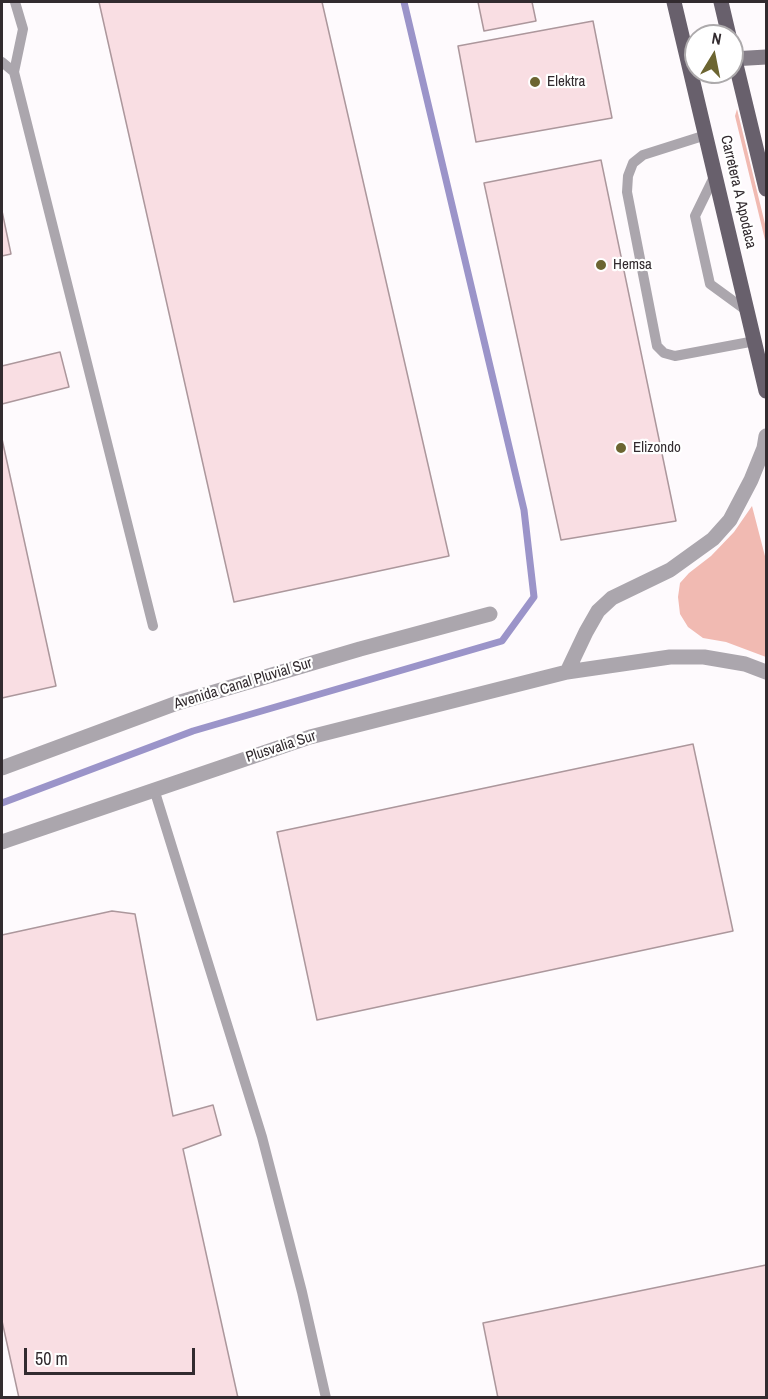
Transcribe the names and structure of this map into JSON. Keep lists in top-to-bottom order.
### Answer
{
  "streets": {
    "main road": ["Carretera A Apodaca"],
    "street": ["Avenida Canal Pluvial Sur", "Plusvalia Sur"]
  },
  "places": ["Elektra", "Hemsa", "Elizondo"],
  "scale_bar": "50 m",
  "north": "top"
}
